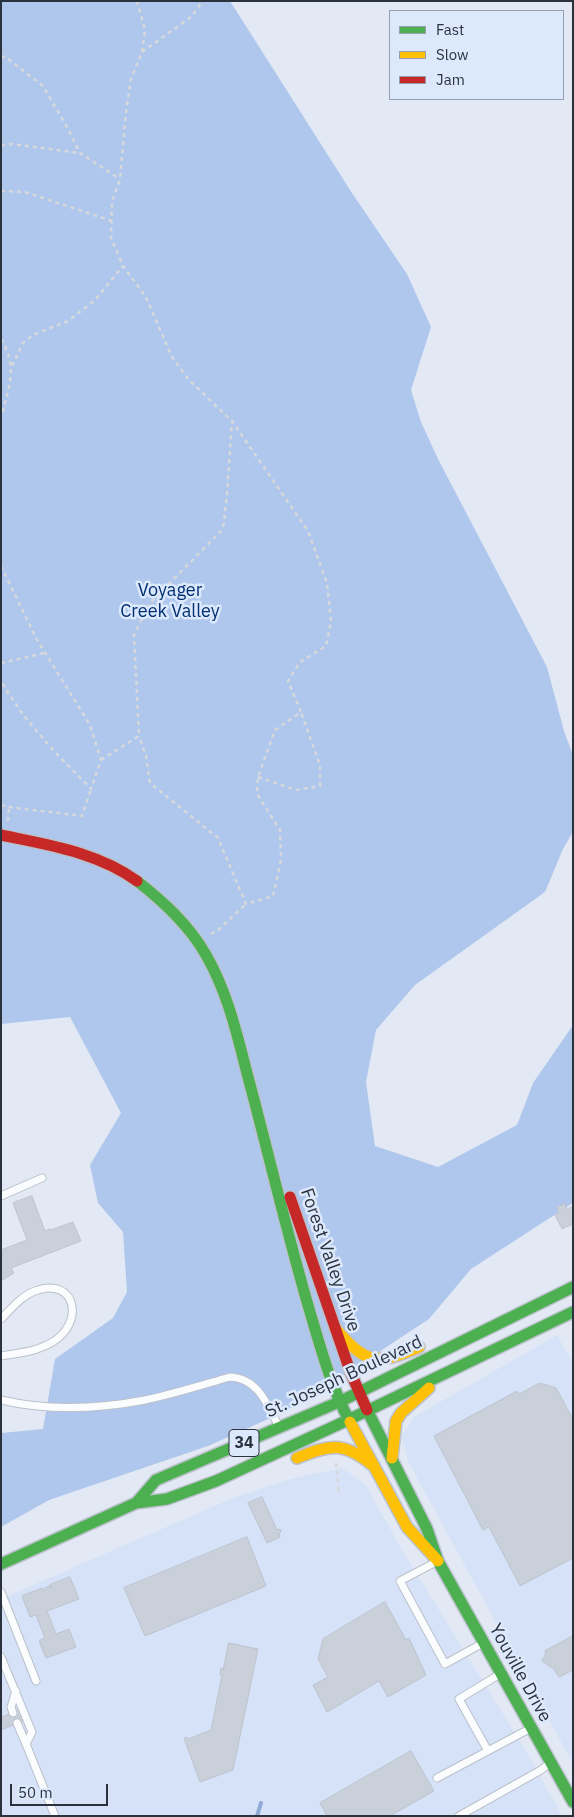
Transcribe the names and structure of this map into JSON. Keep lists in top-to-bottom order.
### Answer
{
  "streets": {
    "street": [
      "Forest Valley Drive",
      "St. Joseph Boulevard",
      "34",
      "Youville Drive"
    ]
  },
  "crossings": [
    ["Forest Valley Drive", "St. Joseph Boulevard"],
    ["Forest Valley Drive", "Youville Drive"],
    ["St. Joseph Boulevard", "Youville Drive"]
  ],
  "parks": ["Voyager Creek Valley"],
  "legend": ["Fast", "Slow", "Jam"],
  "scale_bar": "50 m"
}
